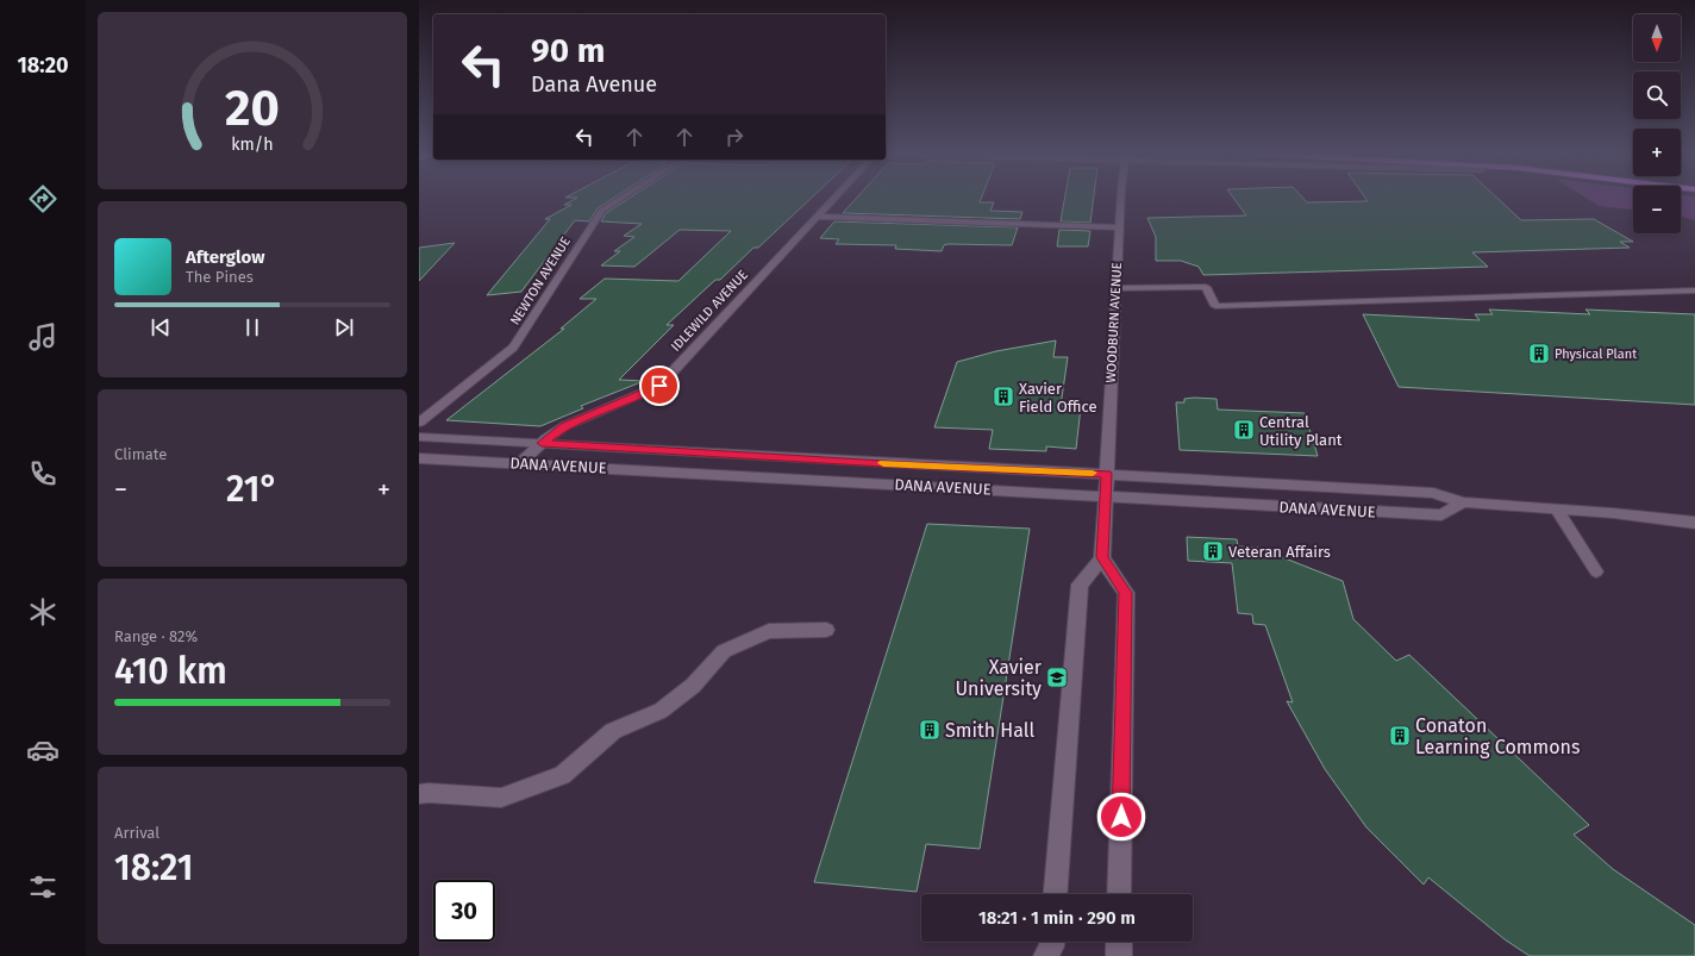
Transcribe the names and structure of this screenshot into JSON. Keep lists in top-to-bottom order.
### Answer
{
  "streets": {
    "street": [
      "NEWTON AVENUE",
      "IDLEWILD AVENUE",
      "WOODBURN AVENUE",
      "DANA AVENUE"
    ]
  },
  "crossings": [
    ["IDLEWILD AVENUE", "DANA AVENUE"],
    ["WOODBURN AVENUE", "DANA AVENUE"]
  ],
  "places": {
    "building": [
      "Physical Plant",
      "Xavier Field Office",
      "Central Utility Plant",
      "Veteran Affairs",
      "Smith Hall",
      "Conaton Learning Commons"
    ],
    "school or university": ["Xavier University"]
  },
  "north": "bottom",
  "page": {
    "tabs": "18:20",
    "map_buttons": ["+", "−"],
    "turn": ["90 m", "Dana Avenue"],
    "song": ["Afterglow", "The Pines"],
    "tile": [
      "Climate",
      ["Range · 82%", "410 km"],
      ["Arrival", "18:21"]
    ],
    "heat": ["−", "21°", "+"],
    "limit": "30",
    "trip": "18:21 · 1 min · 290 m",
    "gauge": ["20", "km/h"]
  }
}
